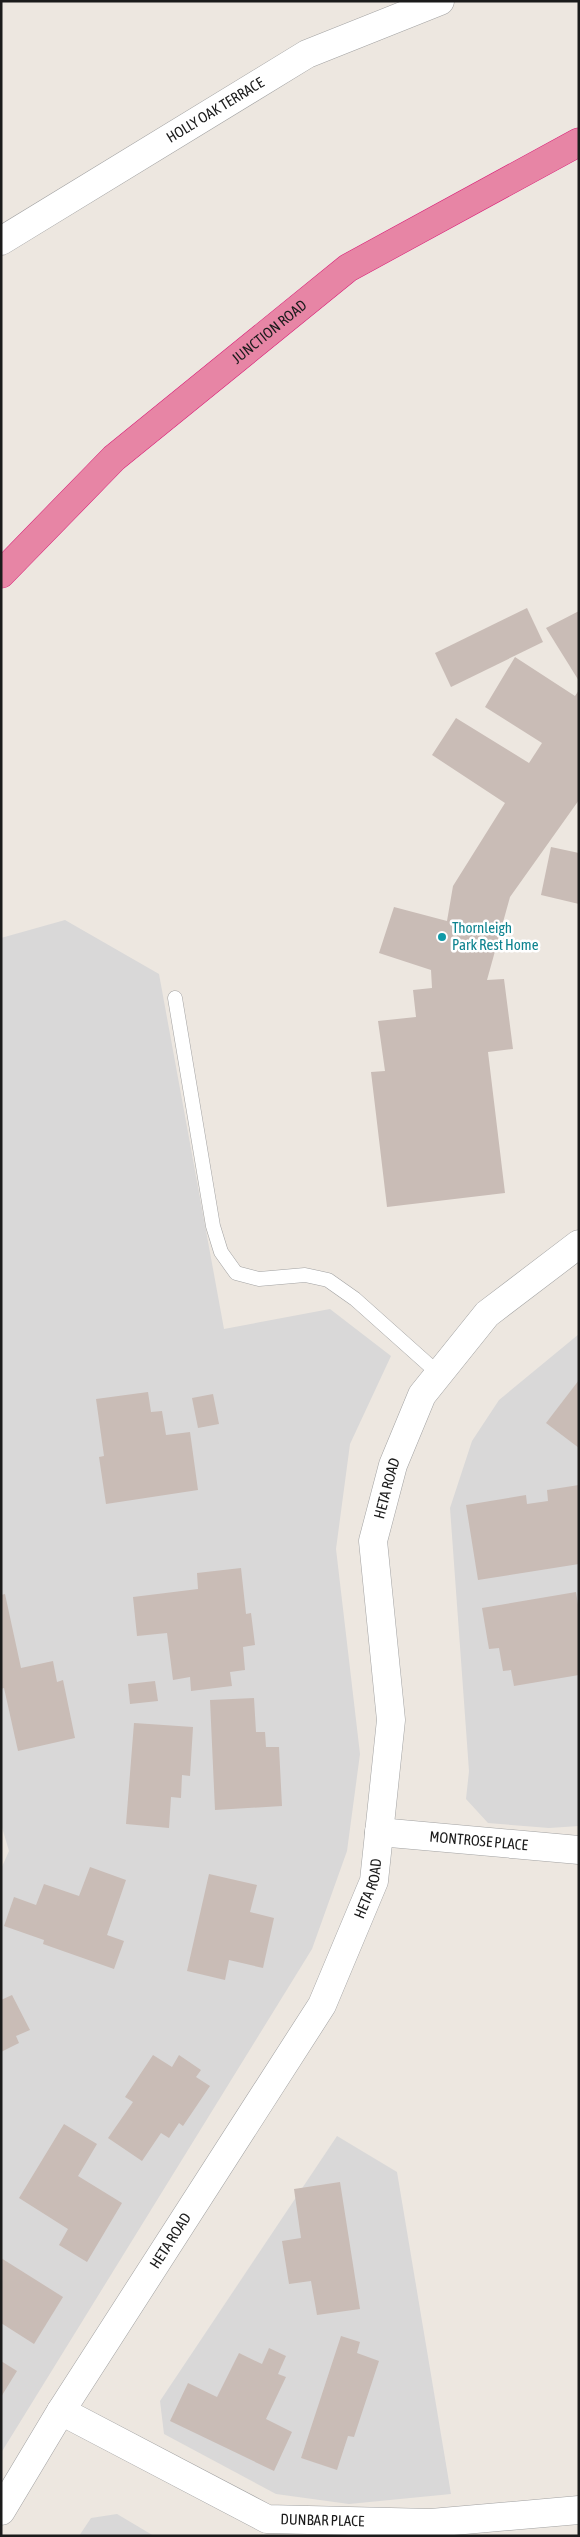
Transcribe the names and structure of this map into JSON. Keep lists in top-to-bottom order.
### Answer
{
  "streets": {
    "highway": ["JUNCTION ROAD"],
    "street": [
      "HOLLY OAK TERRACE",
      "HETA ROAD",
      "MONTROSE PLACE",
      "DUNBAR PLACE"
    ]
  },
  "crossings": [
    ["HETA ROAD", "MONTROSE PLACE"],
    ["HETA ROAD", "DUNBAR PLACE"]
  ],
  "places": ["Thornleigh Park Rest Home"]
}
